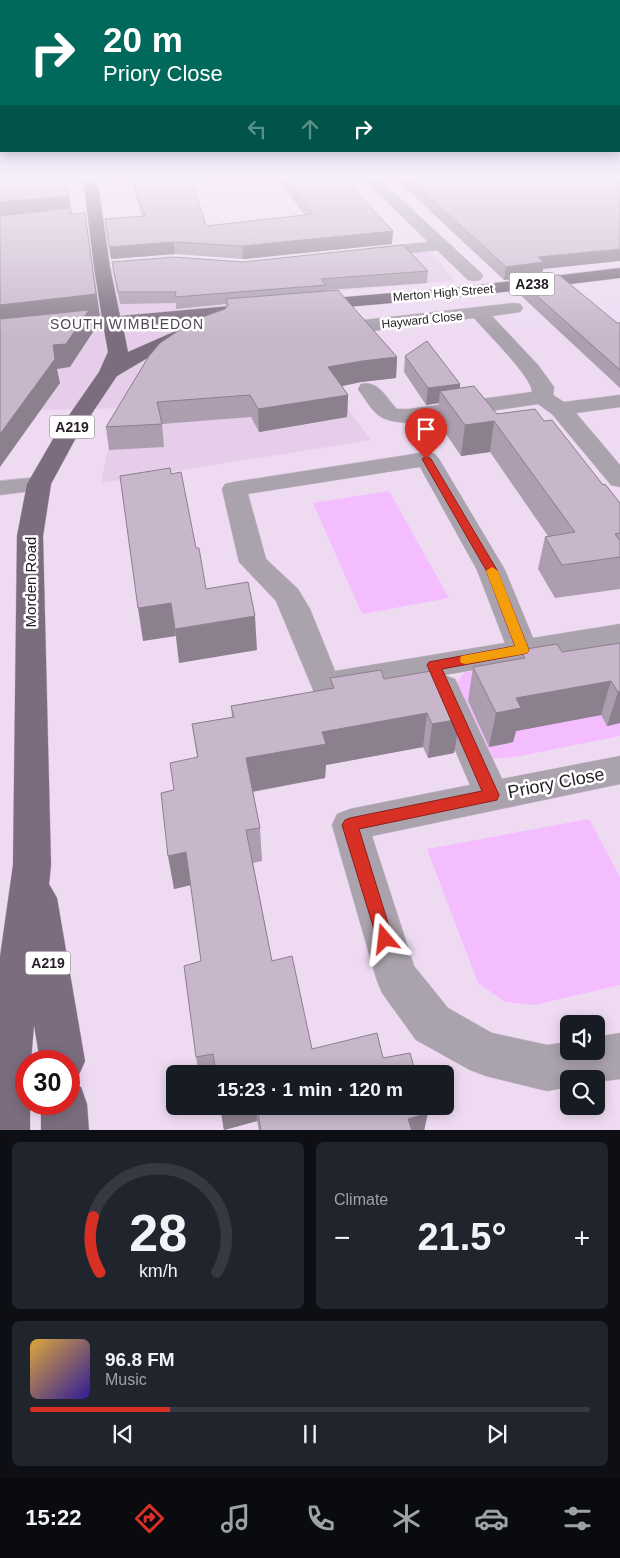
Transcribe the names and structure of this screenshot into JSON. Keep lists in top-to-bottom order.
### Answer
{
  "streets": {
    "main road": [
      "A238",
      "Merton High Street",
      "A219",
      "Morden Road"
    ],
    "street": ["Hayward Close", "Priory Close"]
  },
  "crossings": [
    ["A219", "Morden Road"]
  ],
  "districts": ["SOUTH WIMBLEDON"],
  "page": {
    "turn": ["20 m", "Priory Close"],
    "limit": "30",
    "trip": "15:23 · 1 min · 120 m",
    "tile": "Climate",
    "heat": ["−", "21.5°", "+"],
    "song": ["96.8 FM", "Music"],
    "tabs": "15:22",
    "gauge": ["28", "km/h"]
  }
}
